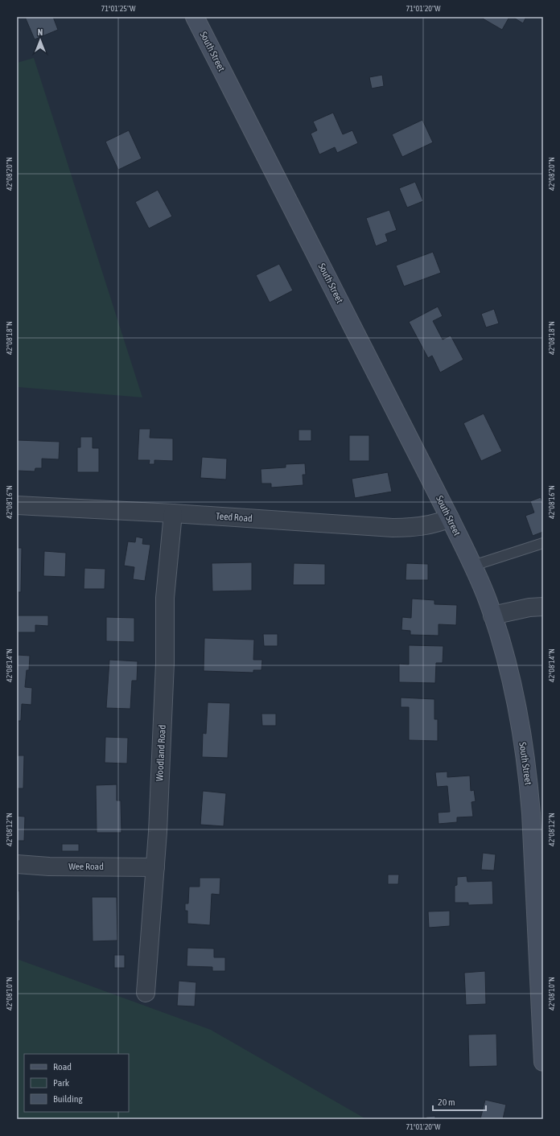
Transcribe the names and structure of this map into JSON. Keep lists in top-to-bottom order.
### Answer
{
  "streets": {
    "main road": ["South Street"],
    "street": ["Teed Road", "Woodland Road", "Wee Road"]
  },
  "crossings": [
    ["South Street", "Teed Road"],
    ["Teed Road", "Woodland Road"],
    ["Woodland Road", "Wee Road"]
  ],
  "legend": ["Road", "Park", "Building"],
  "scale_bar": "20 m",
  "north": "top",
  "coordinates": [
    "71°01'25\"W",
    "71°01'20\"W",
    "42°08'20\"N",
    "42°08'18\"N",
    "42°08'16\"N",
    "42°08'14\"N",
    "42°08'12\"N",
    "42°08'10\"N"
  ]
}
